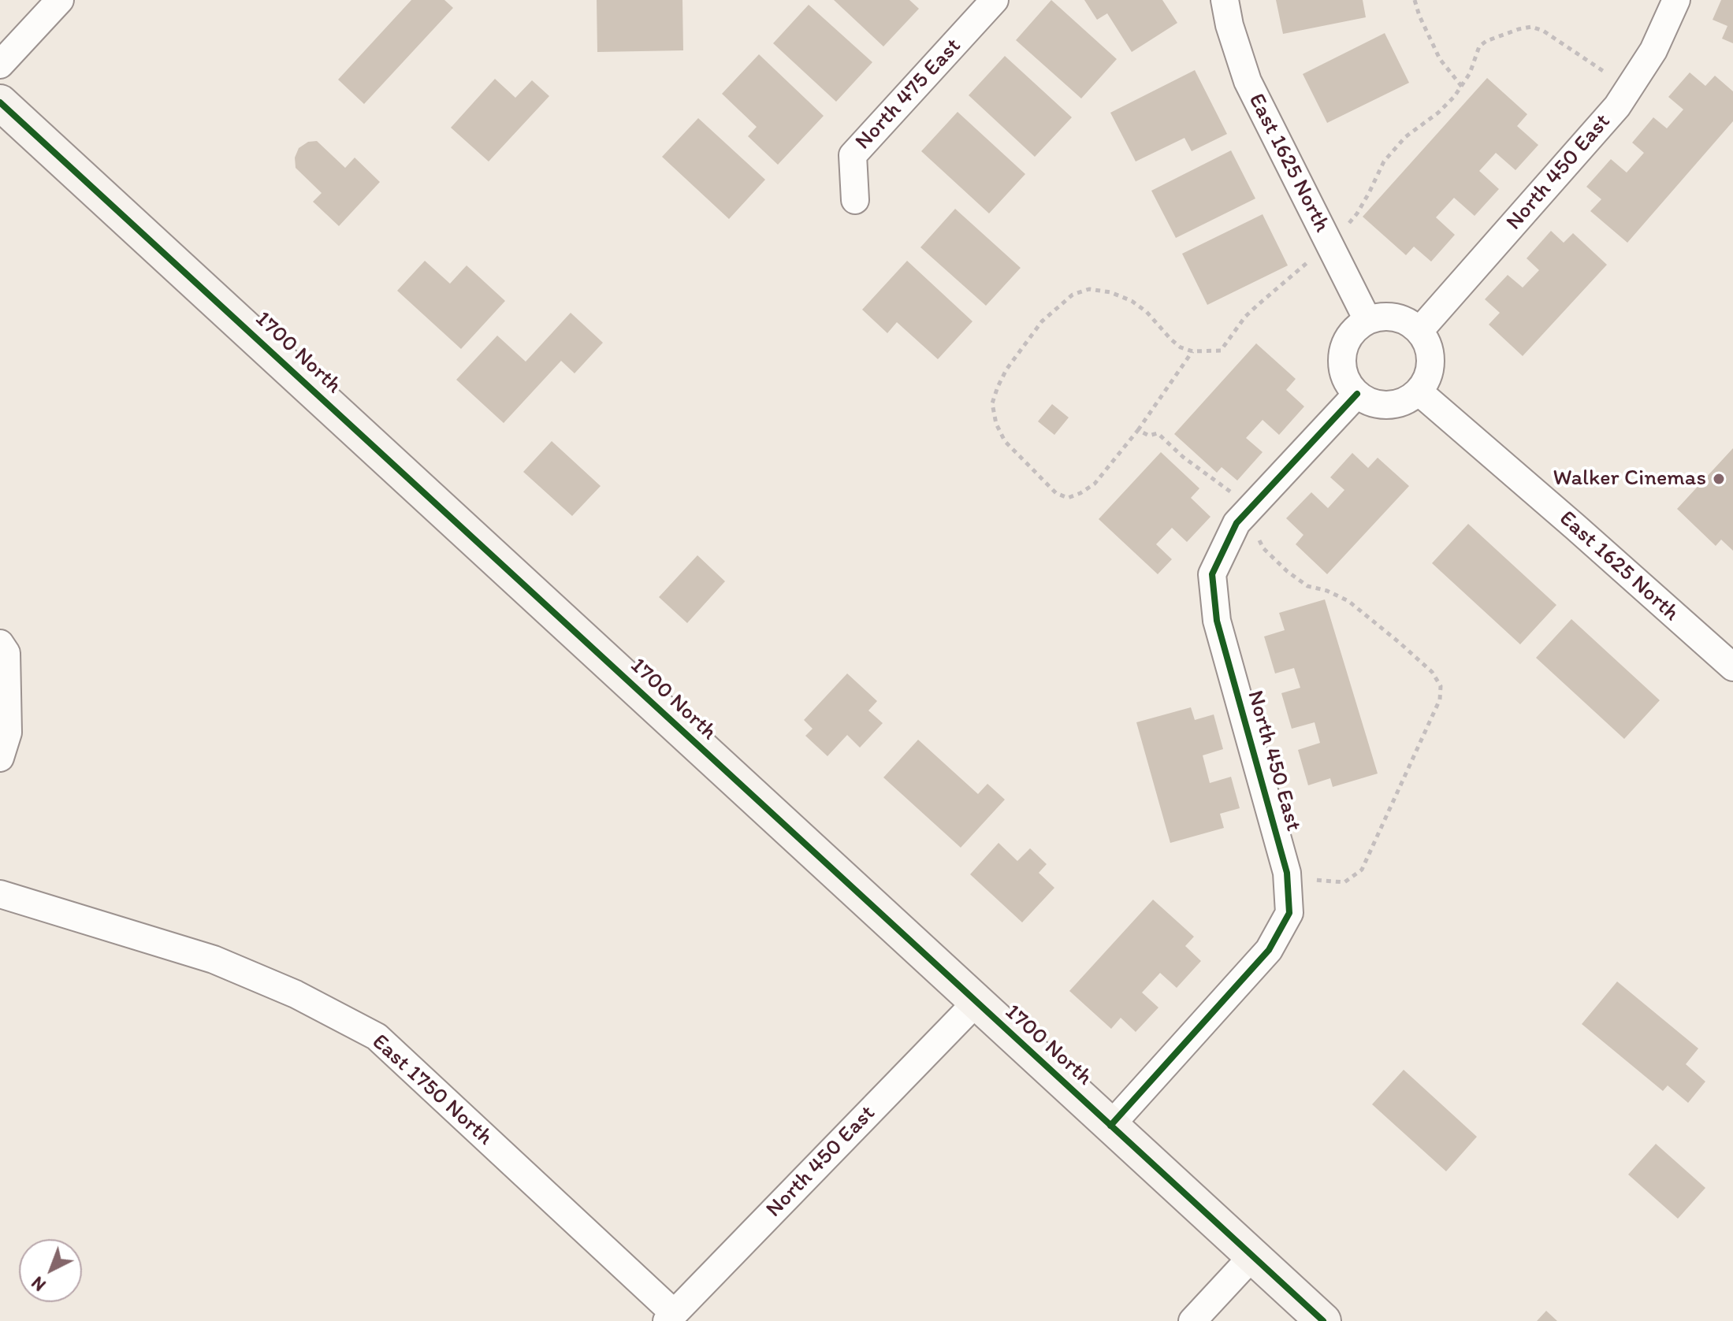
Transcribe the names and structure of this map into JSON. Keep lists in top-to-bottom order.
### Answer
{
  "streets": {
    "street": [
      "North 475 East",
      "East 1625 North",
      "North 450 East",
      "1700 North",
      "East 1750 North"
    ]
  },
  "crossings": [
    ["East 1625 North", "North 450 East"],
    ["North 450 East", "1700 North"],
    ["North 450 East", "East 1750 North"]
  ],
  "places": ["Walker Cinemas"],
  "north": "bottom left"
}
